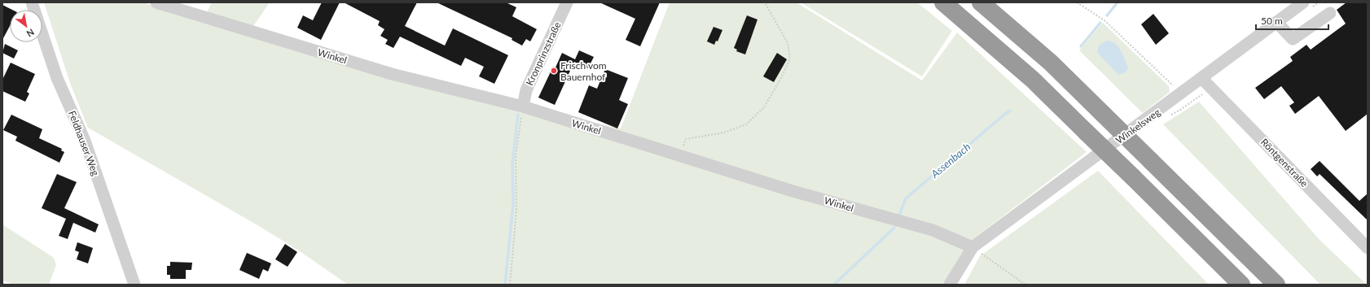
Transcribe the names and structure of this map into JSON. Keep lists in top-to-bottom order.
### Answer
{
  "streets": {
    "street": [
      "Kronprinzstraße",
      "Winkel",
      "Winkelsweg",
      "Feldhauser Weg",
      "Röntgenstraße"
    ]
  },
  "crossings": [
    ["Kronprinzstraße", "Winkel"],
    ["Winkel", "Winkelsweg"],
    ["Winkelsweg", "Röntgenstraße"]
  ],
  "water": ["Assenbach"],
  "places": ["Frisch vom Bauernhof"],
  "scale_bar": "50 m",
  "north": "bottom right"
}
